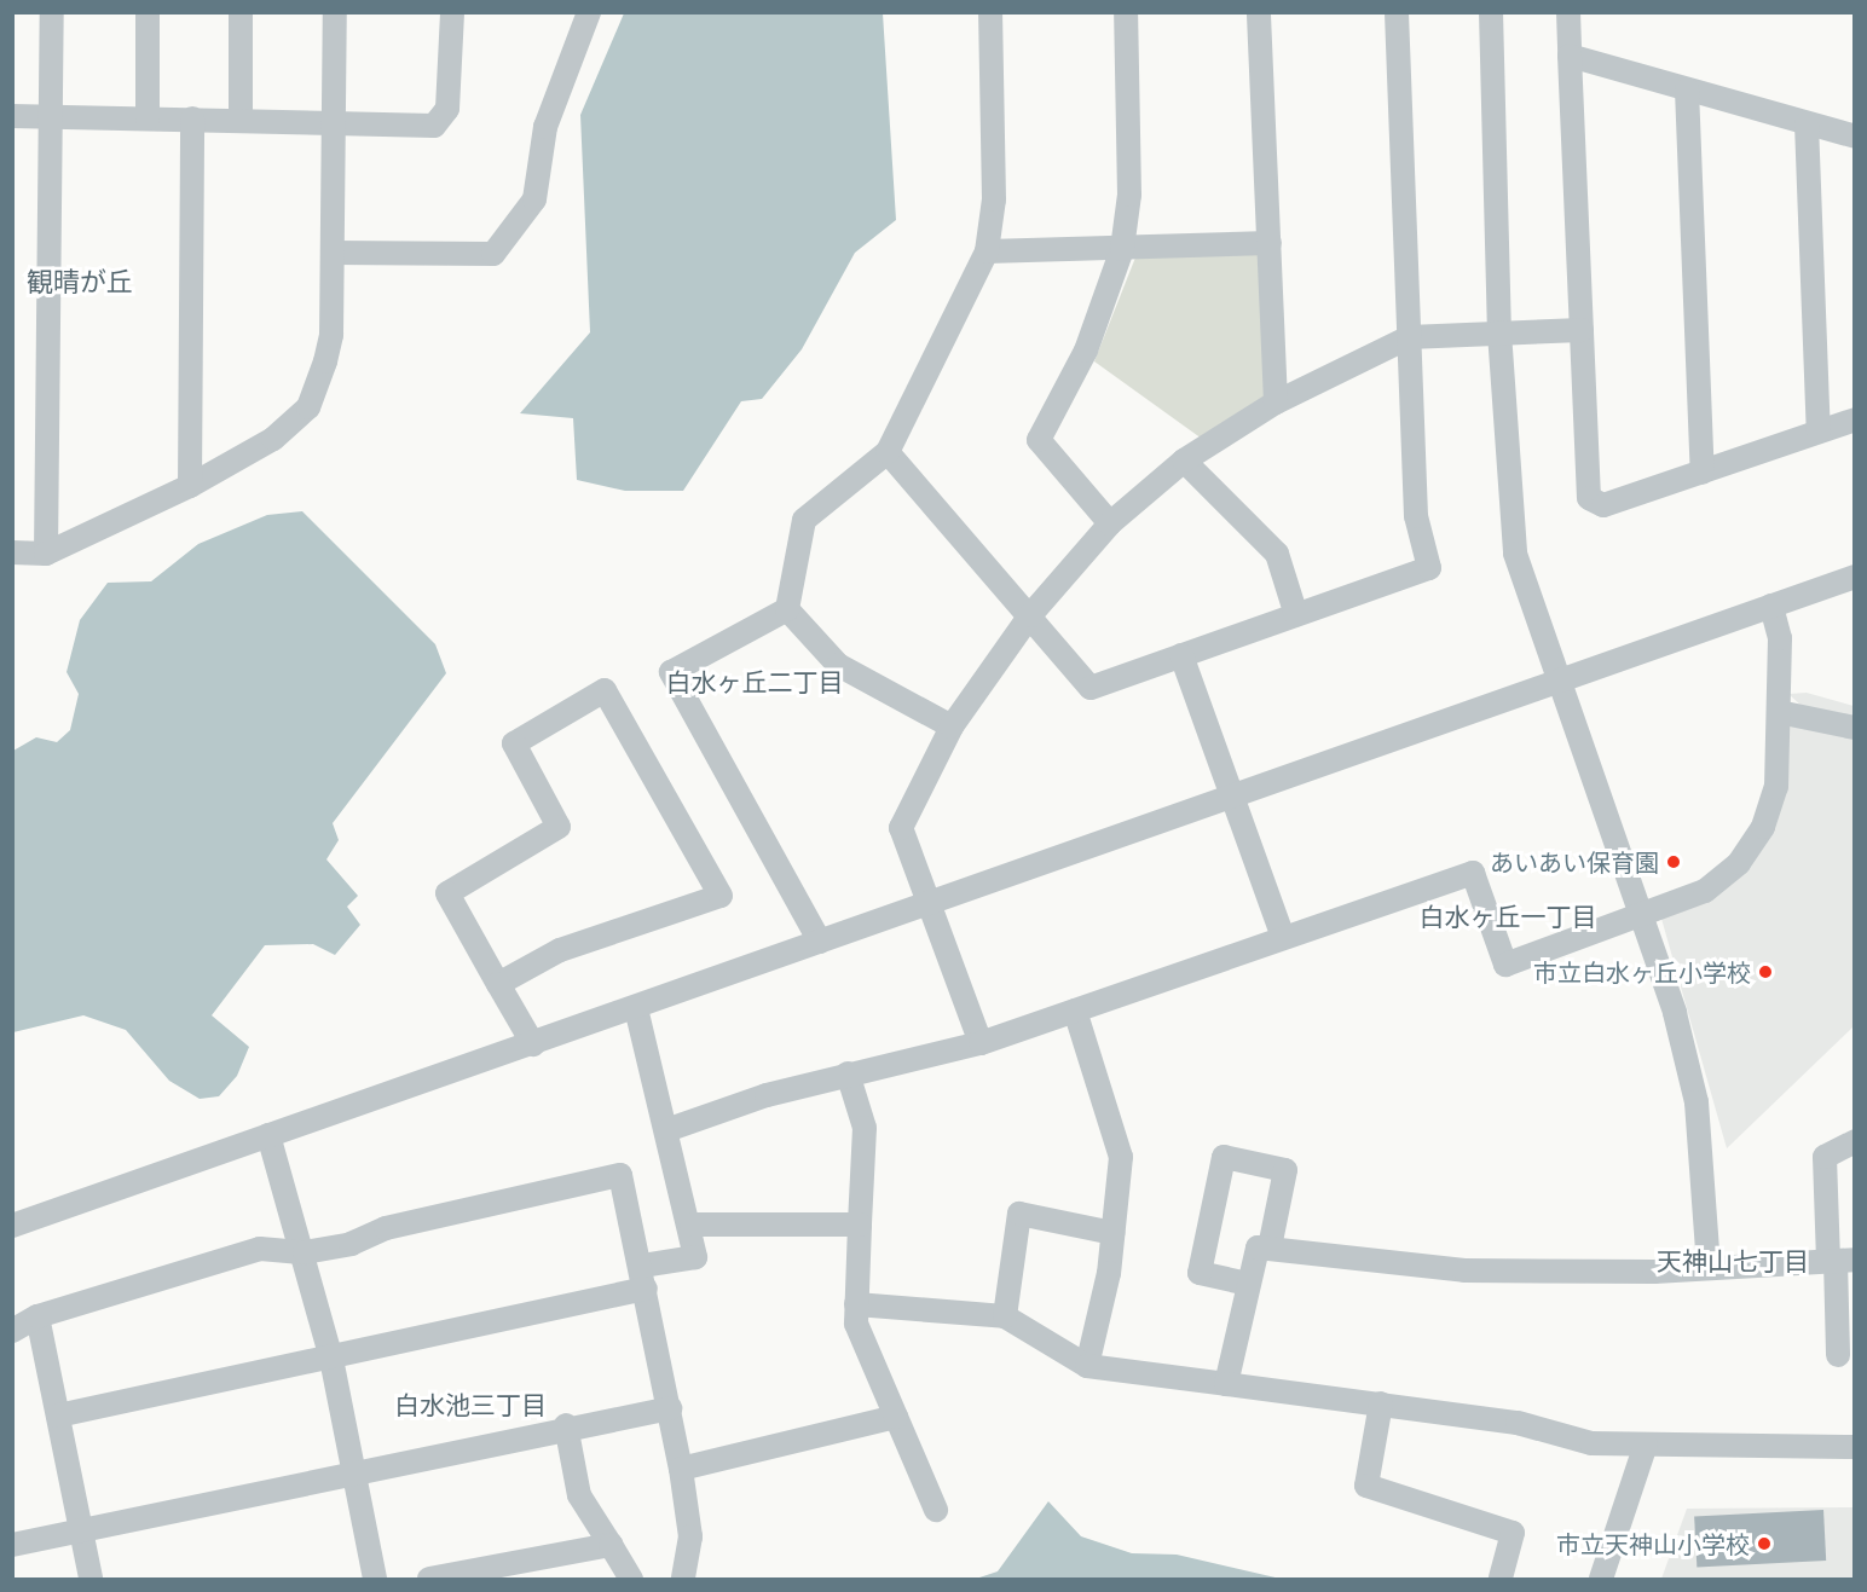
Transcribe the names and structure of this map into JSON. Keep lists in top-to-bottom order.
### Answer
{
  "districts": [
    "観晴が丘",
    "白水ヶ丘二丁目",
    "白水ヶ丘一丁目",
    "天神山七丁目",
    "白水池三丁目"
  ],
  "places": ["あいあい保育園", "市立白水ヶ丘小学校", "市立天神山小学校"]
}
